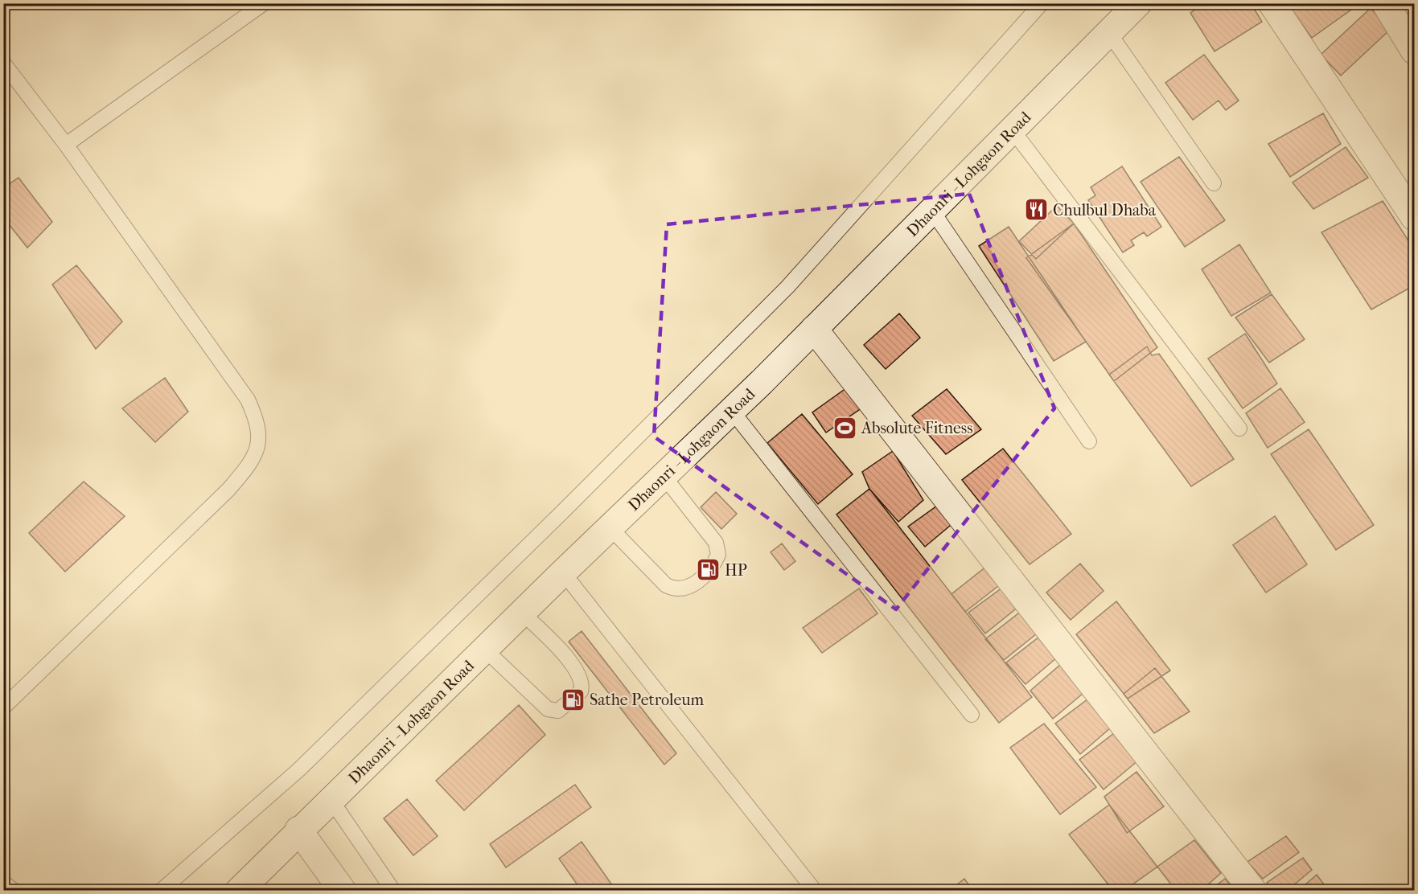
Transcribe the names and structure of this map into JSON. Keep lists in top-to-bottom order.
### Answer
{
  "streets": {
    "main road": ["Dhaonri - Lohgaon Road"]
  },
  "places": {
    "restaurant": ["Chulbul Dhaba"],
    "sports": ["Absolute Fitness"],
    "fuel station": ["HP", "Sathe Petroleum"]
  }
}
